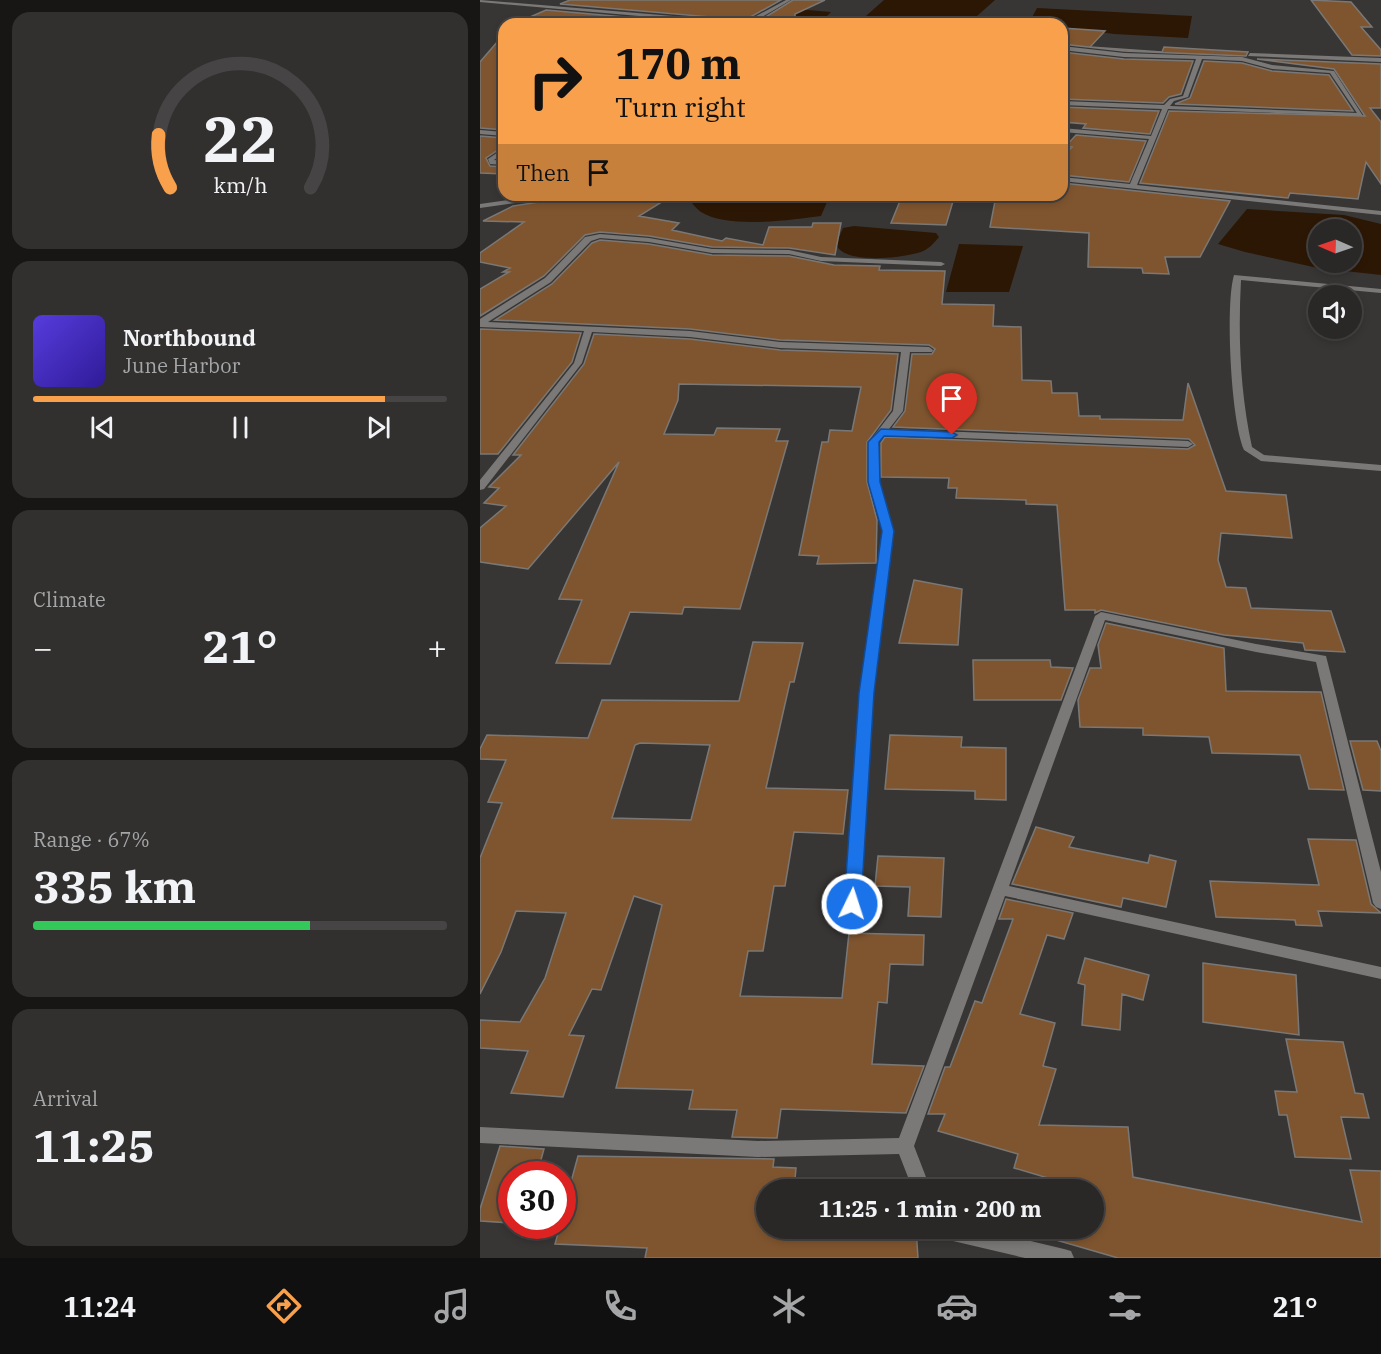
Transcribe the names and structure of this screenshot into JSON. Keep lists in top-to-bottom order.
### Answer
{
  "north": "left",
  "page": {
    "turn": ["170 m", "Turn right"],
    "then": "Then",
    "song": ["Northbound", "June Harbor"],
    "tile": [
      "Climate",
      ["Range · 67%", "335 km"],
      ["Arrival", "11:25"]
    ],
    "heat": ["−", "21°", "+"],
    "limit": "30",
    "trip": "11:25 · 1 min · 200 m",
    "tabs": ["11:24", "21°"],
    "gauge": ["22", "km/h"]
  }
}
